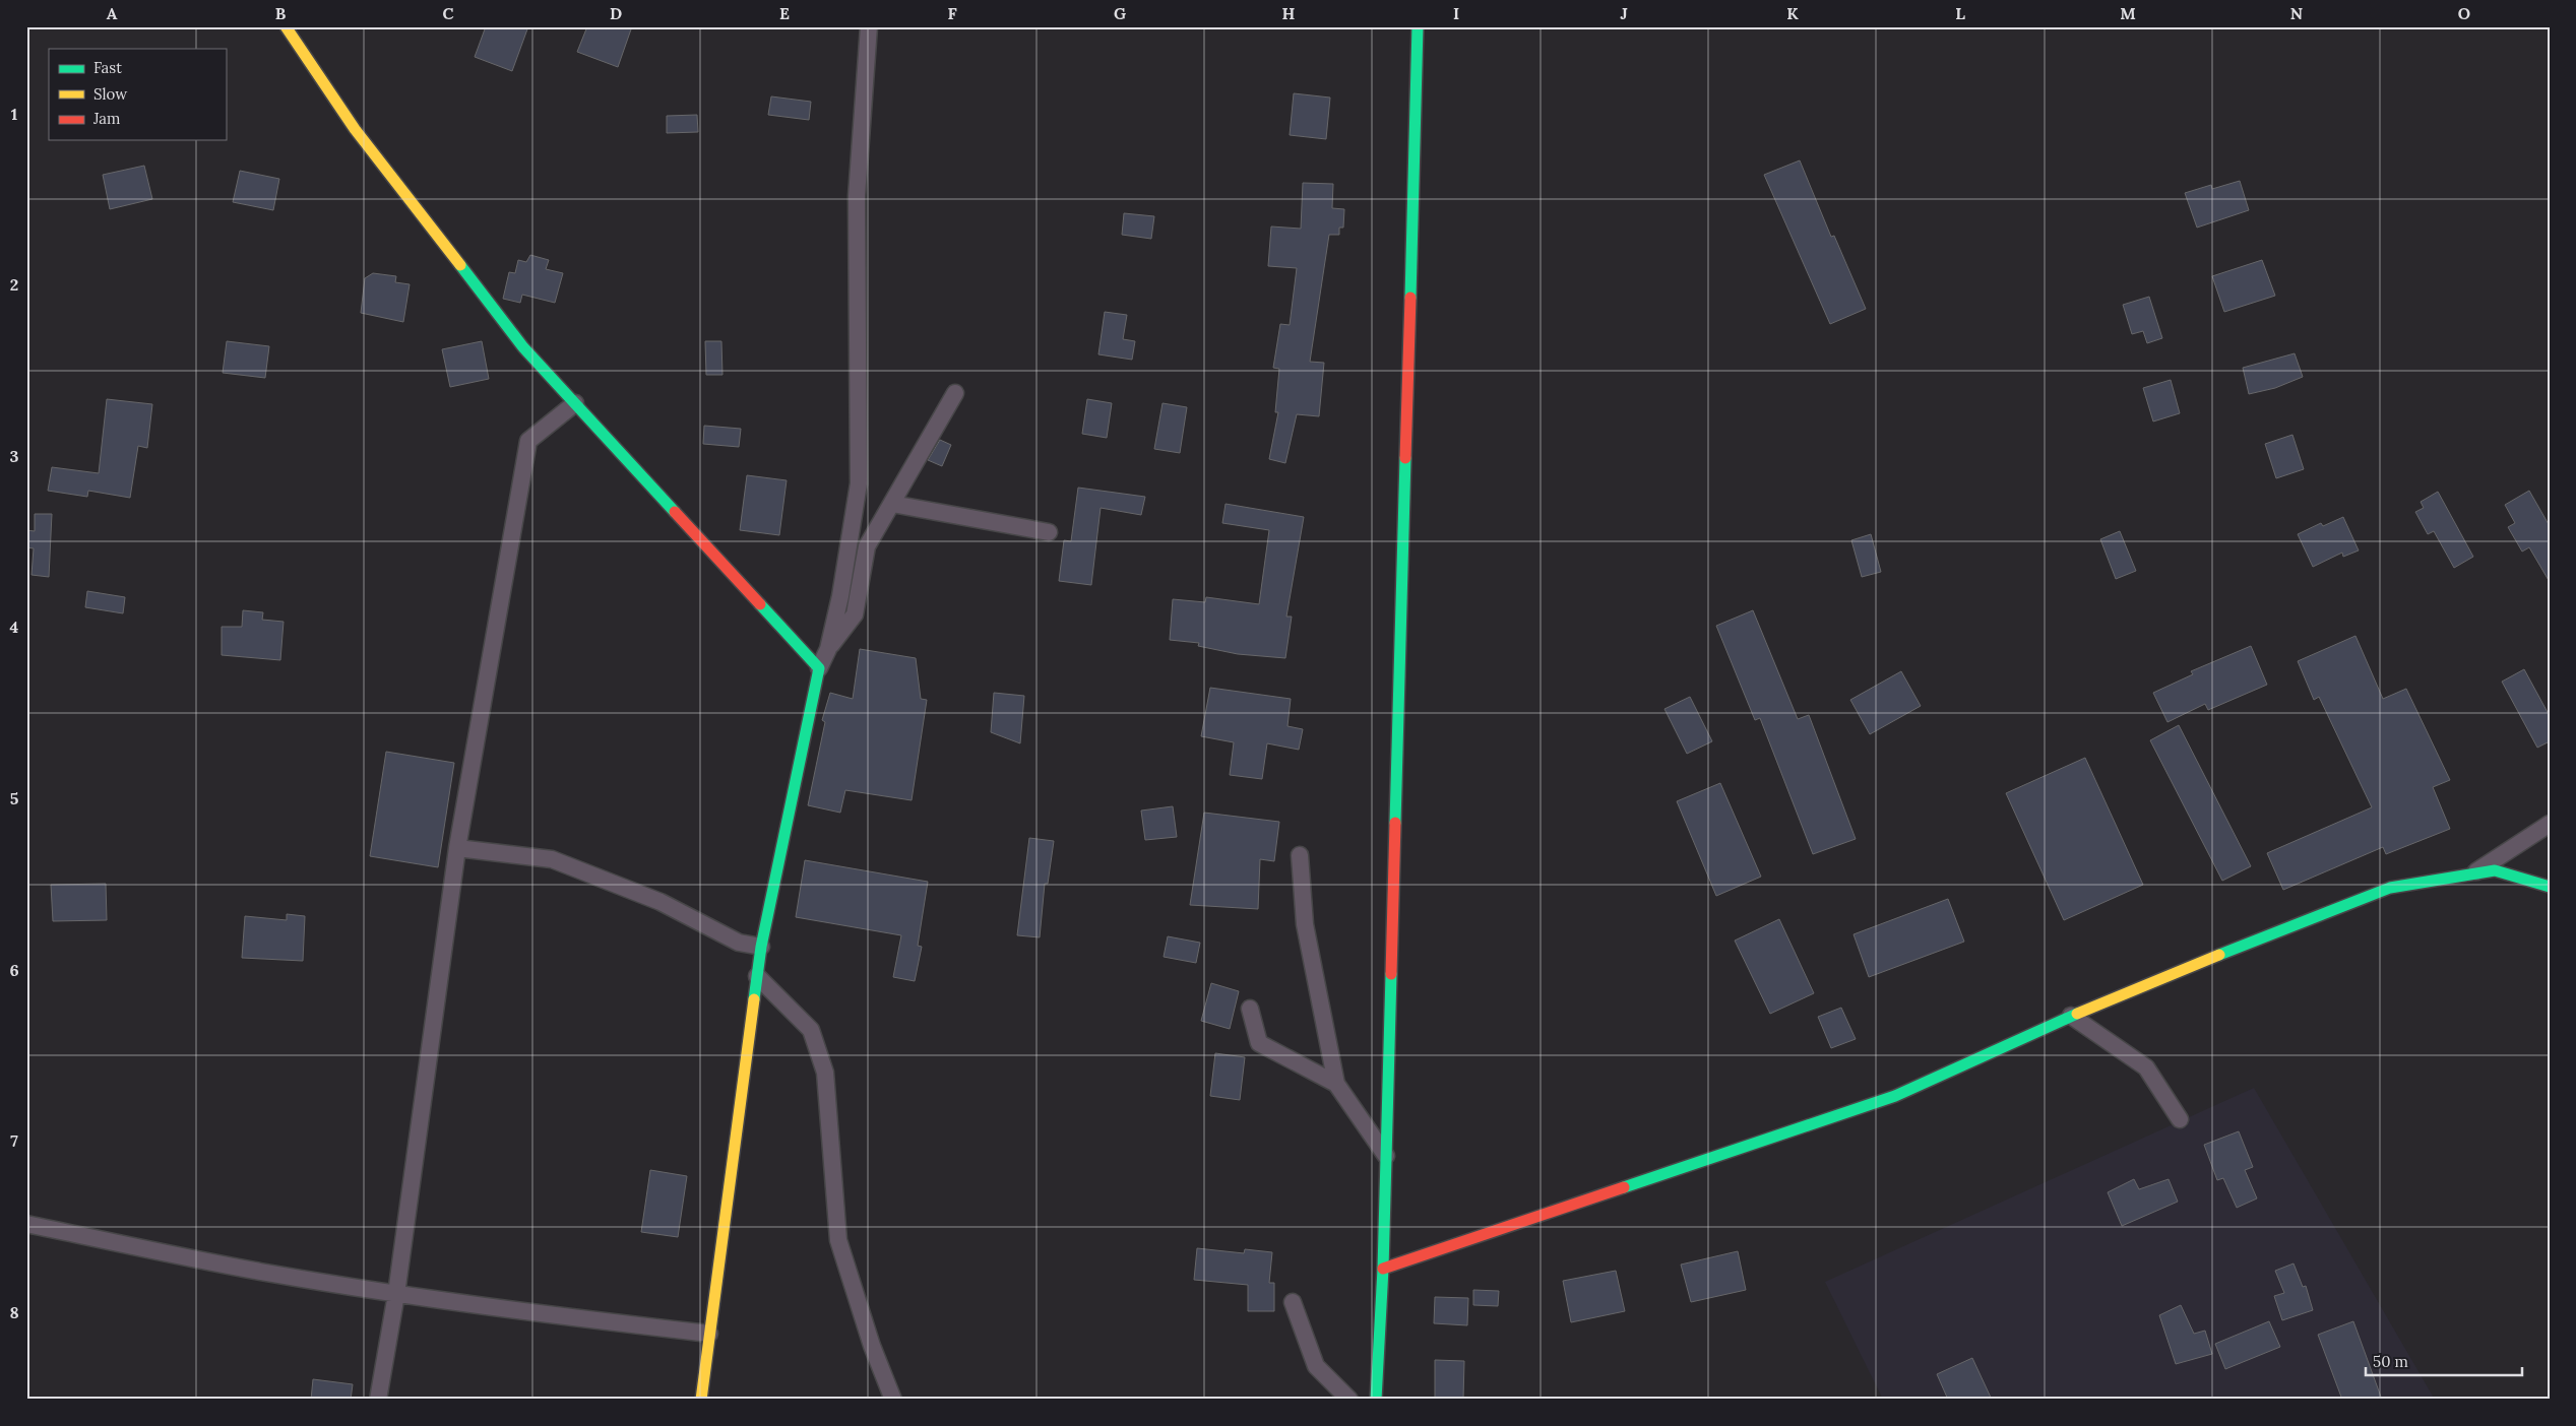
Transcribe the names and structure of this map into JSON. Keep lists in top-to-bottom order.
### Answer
{
  "legend": ["Fast", "Slow", "Jam"],
  "scale_bar": "50 m",
  "grid": {
    "columns": [
      "A",
      "B",
      "C",
      "D",
      "E",
      "F",
      "G",
      "H",
      "I",
      "J",
      "K",
      "L",
      "M",
      "N",
      "O"
    ],
    "rows": [
      "1",
      "2",
      "3",
      "4",
      "5",
      "6",
      "7",
      "8"
    ]
  }
}
